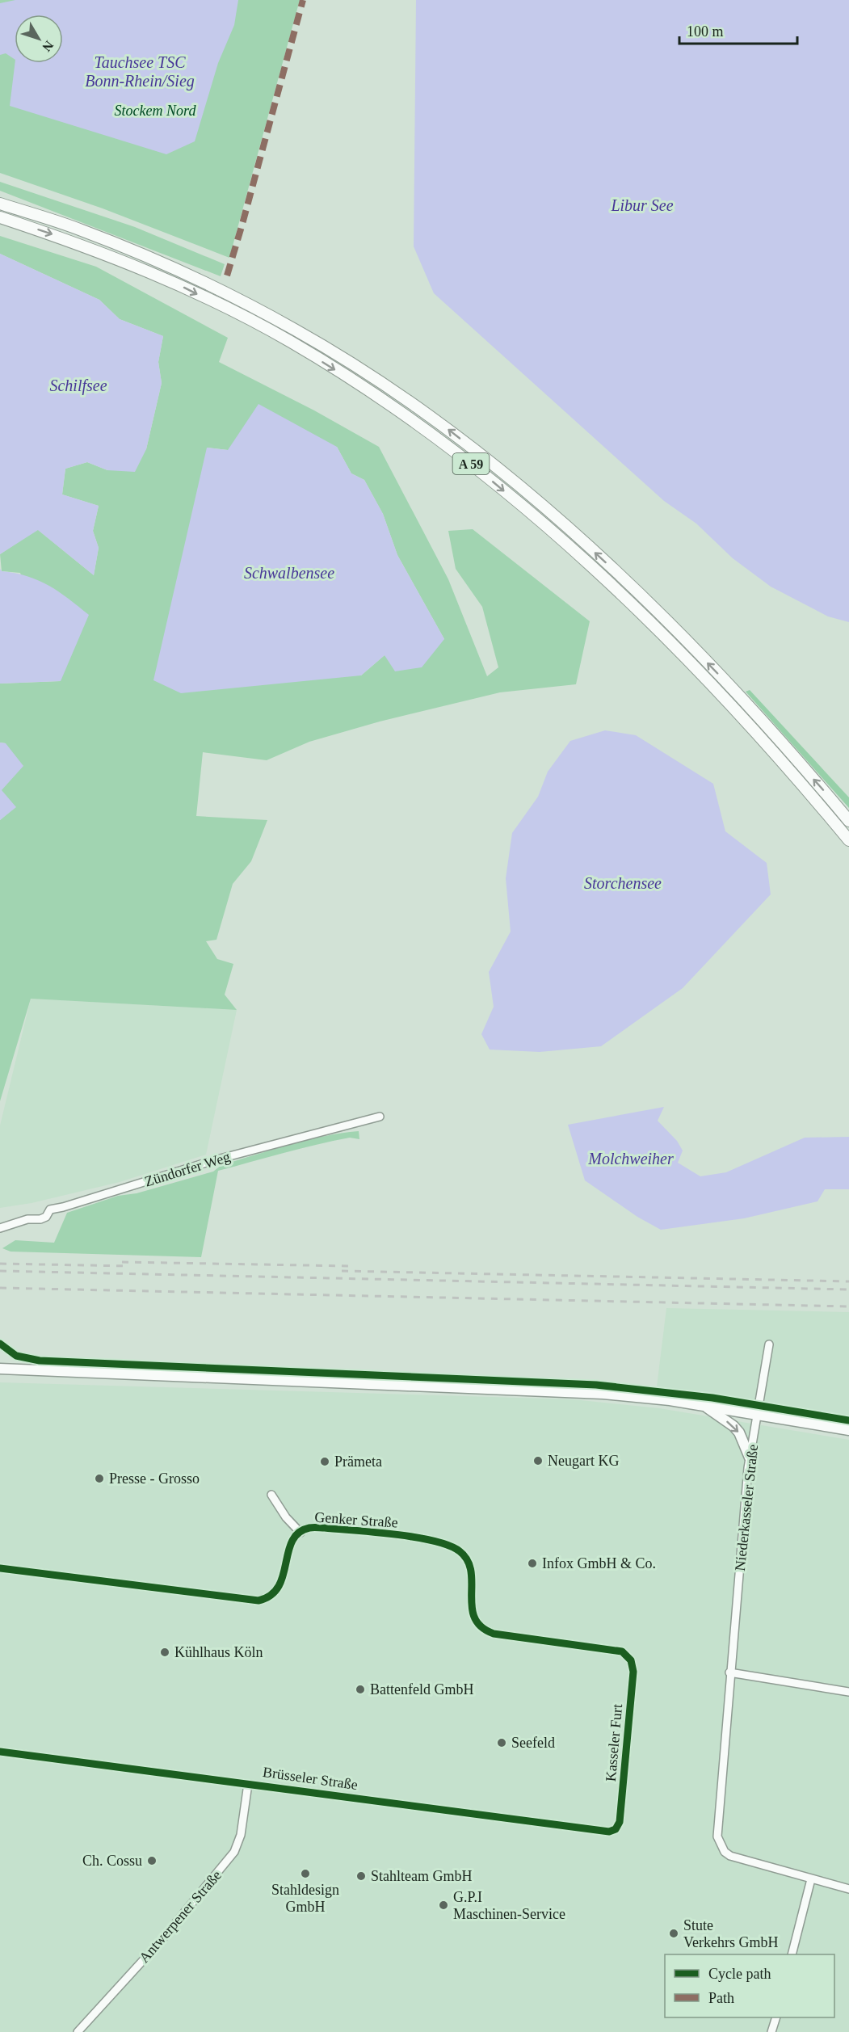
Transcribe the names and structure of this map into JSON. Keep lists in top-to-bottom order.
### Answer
{
  "streets": {
    "highway": ["A 59"],
    "street": [
      "Zündorfer Weg",
      "Niederkasseler Straße",
      "Genker Straße",
      "Kasseler Furt",
      "Brüsseler Straße",
      "Antwerpener Straße"
    ]
  },
  "crossings": [
    ["Genker Straße", "Kasseler Furt"],
    ["Kasseler Furt", "Brüsseler Straße"],
    ["Brüsseler Straße", "Antwerpener Straße"]
  ],
  "water": [
    "Tauchsee TSC Bonn-Rhein/Sieg",
    "Libur See",
    "Schilfsee",
    "Schwalbensee",
    "Storchensee",
    "Molchweiher"
  ],
  "parks": ["Stockem Nord"],
  "places": [
    "Neugart KG",
    "Prämeta",
    "Presse - Grosso",
    "Infox GmbH & Co.",
    "Kühlhaus Köln",
    "Battenfeld GmbH",
    "Seefeld",
    "Ch. Cossu",
    "Stahldesign GmbH",
    "Stahlteam GmbH",
    "G.P.I Maschinen-Service",
    "Stute Verkehrs GmbH"
  ],
  "legend": ["Cycle path", "Path"],
  "scale_bar": "100 m",
  "north": "bottom right"
}
